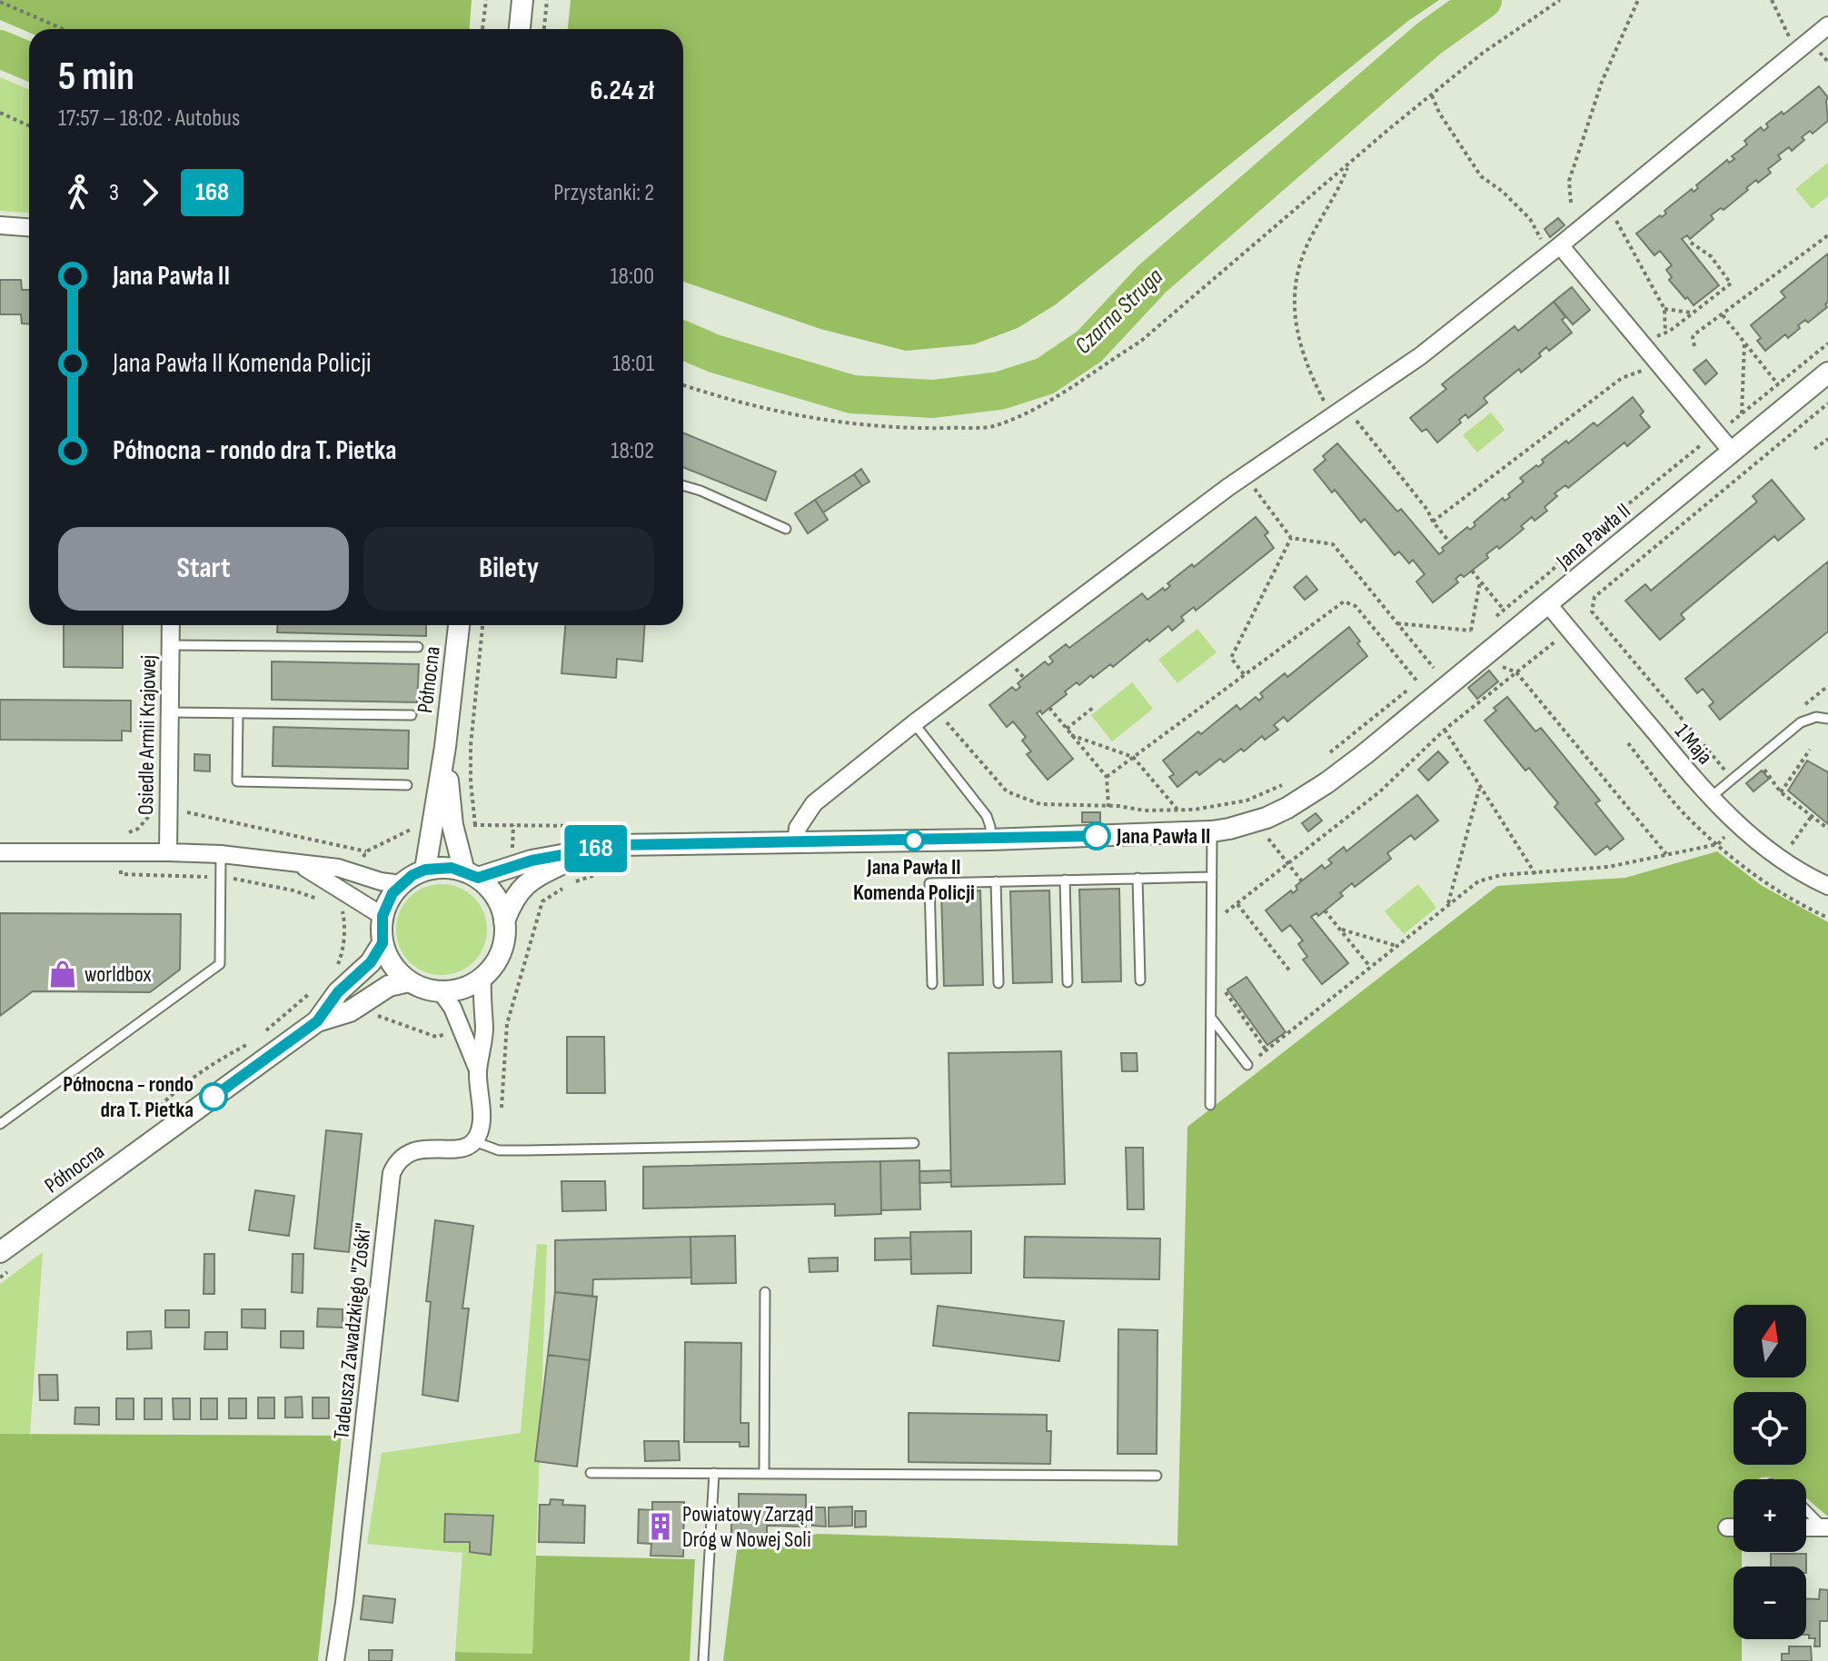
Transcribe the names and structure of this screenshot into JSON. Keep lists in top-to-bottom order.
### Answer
{
  "streets": {
    "street": [
      "Jana Pawła II",
      "Północna",
      "Osiedle Armii Krajowej",
      "1 Maja",
      "Tadeusza Zawadzkiego \"Zośki\""
    ]
  },
  "crossings": [
    ["Jana Pawła II", "1 Maja"]
  ],
  "water": ["Czarna Struga"],
  "places": {
    "other": ["Jana Pawła II", "Jana Pawła II Komenda Policji", "Północna - rondo dra T. Pietka"],
    "shop": ["worldbox"],
    "building": ["Powiatowy Zarząd Dróg w Nowej Soli"]
  },
  "lines": ["bus line 168"],
  "north": "top",
  "page": {
    "on_map": "168",
    "heading": ["5 min", "17:57 – 18:02 · Autobus", "6.24 zł"],
    "legs": ["3", "168", "Przystanki: 2"],
    "list": [
      {
        "name": "Jana Pawła II",
        "value": "18:00"
      },
      {
        "name": "Jana Pawła II Komenda Policji",
        "value": "18:01"
      },
      {
        "name": "Północna - rondo dra T. Pietka",
        "value": "18:02"
      }
    ],
    "buttons": ["Start", "Bilety"],
    "map_buttons": ["+", "−"]
  }
}
